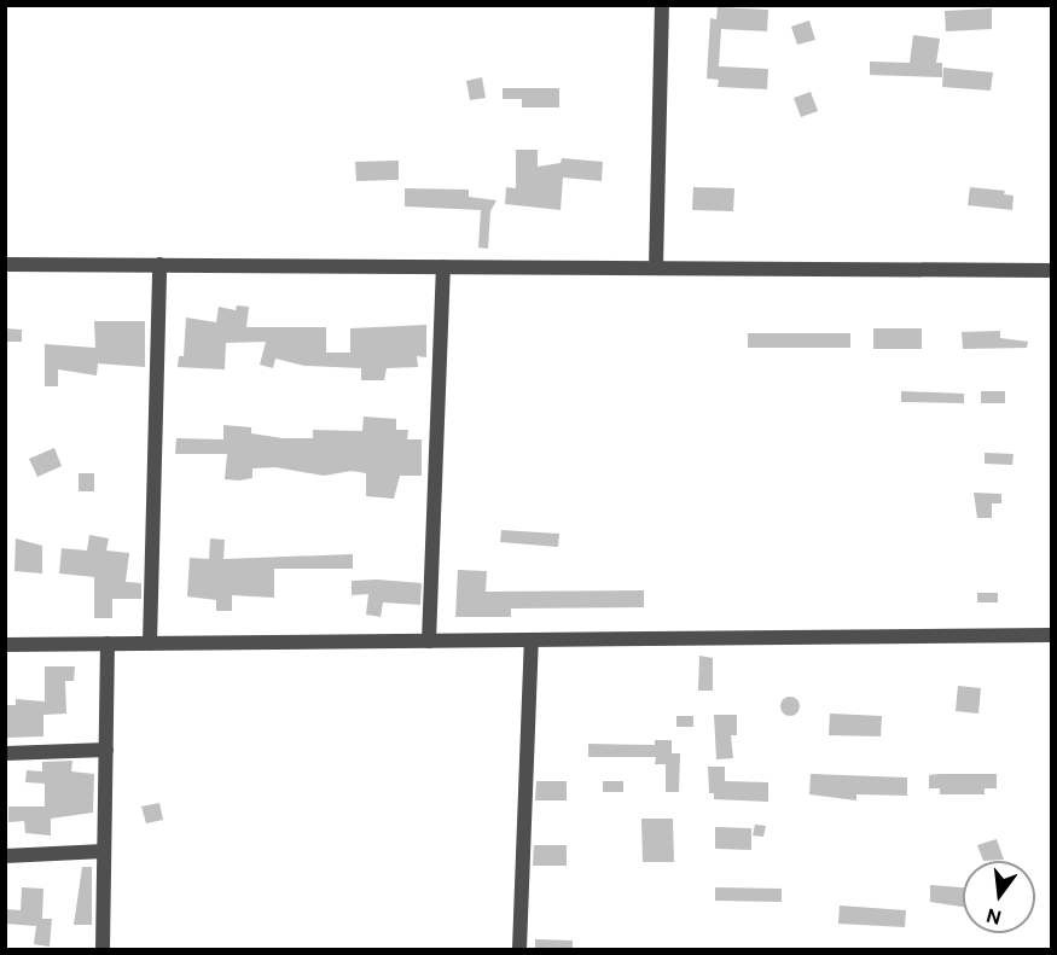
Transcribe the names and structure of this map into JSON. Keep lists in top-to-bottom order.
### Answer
{
  "north": "bottom"
}
